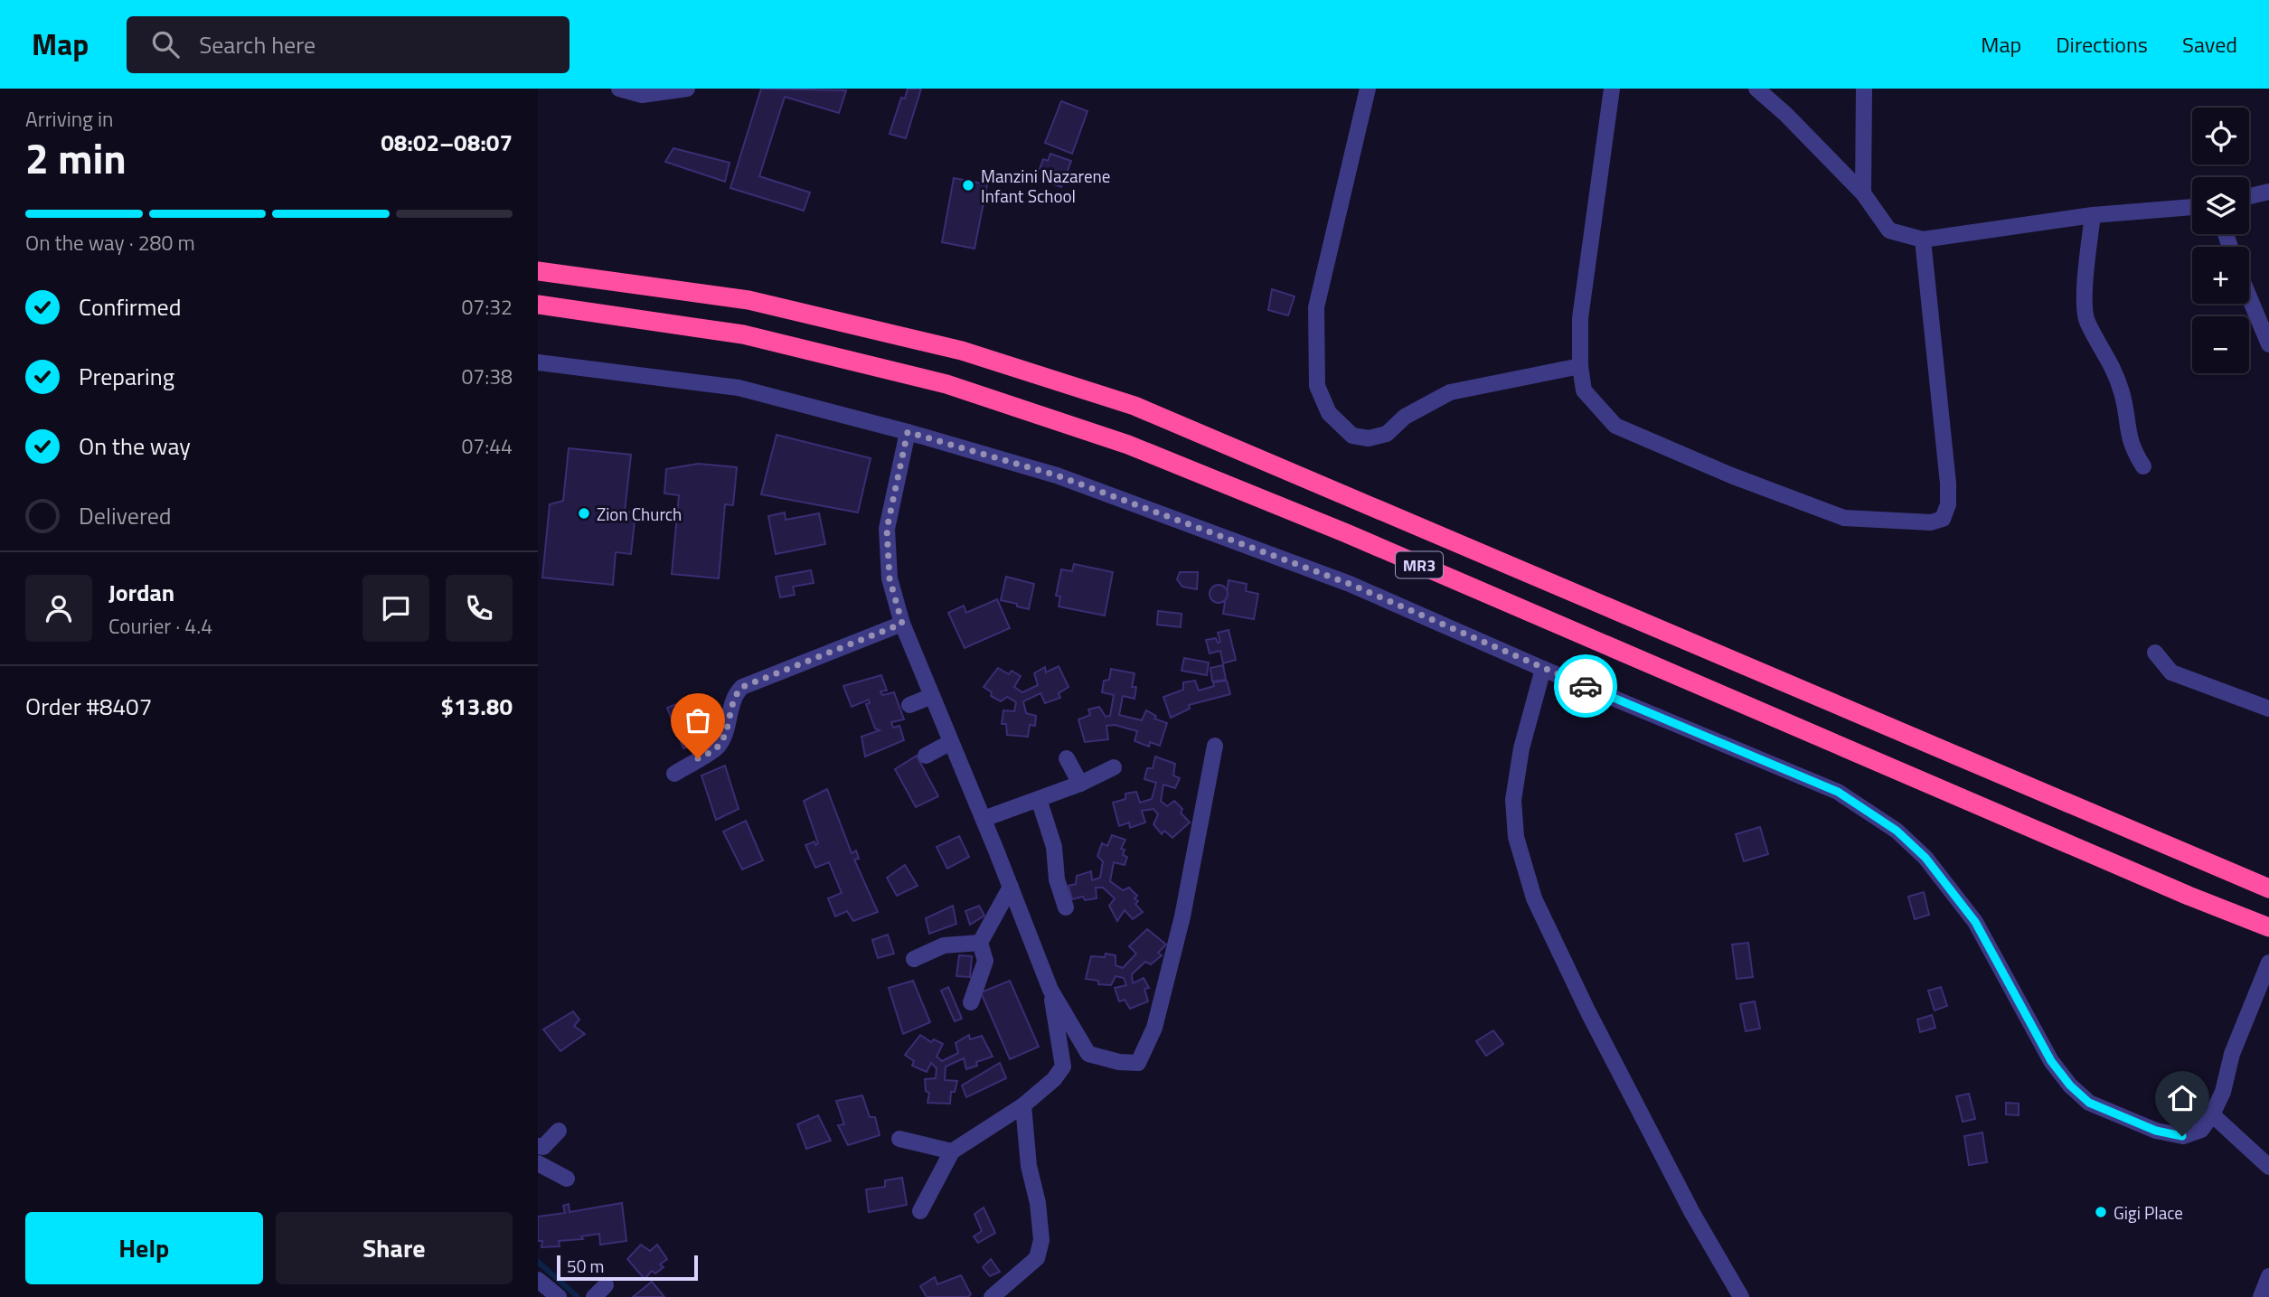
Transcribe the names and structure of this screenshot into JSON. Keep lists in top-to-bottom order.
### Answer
{
  "streets": {
    "highway": ["MR3"]
  },
  "places": ["Manzini Nazarene Infant School", "Zion Church", "Gigi Place"],
  "scale_bar": "50 m",
  "page": {
    "header": "Map",
    "search": "Search here",
    "nav": ["Map", "Directions", "Saved"],
    "heading": ["2 min", "Arriving in", "08:02–08:07"],
    "panel": [
      "Jordan",
      "Courier · 4.4",
      "Order #8407",
      "$13.80"
    ],
    "map_buttons": ["+", "−"],
    "bar": "On the way · 280 m",
    "list": [
      ["Confirmed", "07:32"],
      ["Preparing", "07:38"],
      ["On the way", "07:44"],
      "Delivered"
    ],
    "buttons": ["Help", "Share"],
    "scale": "50 m"
  }
}
